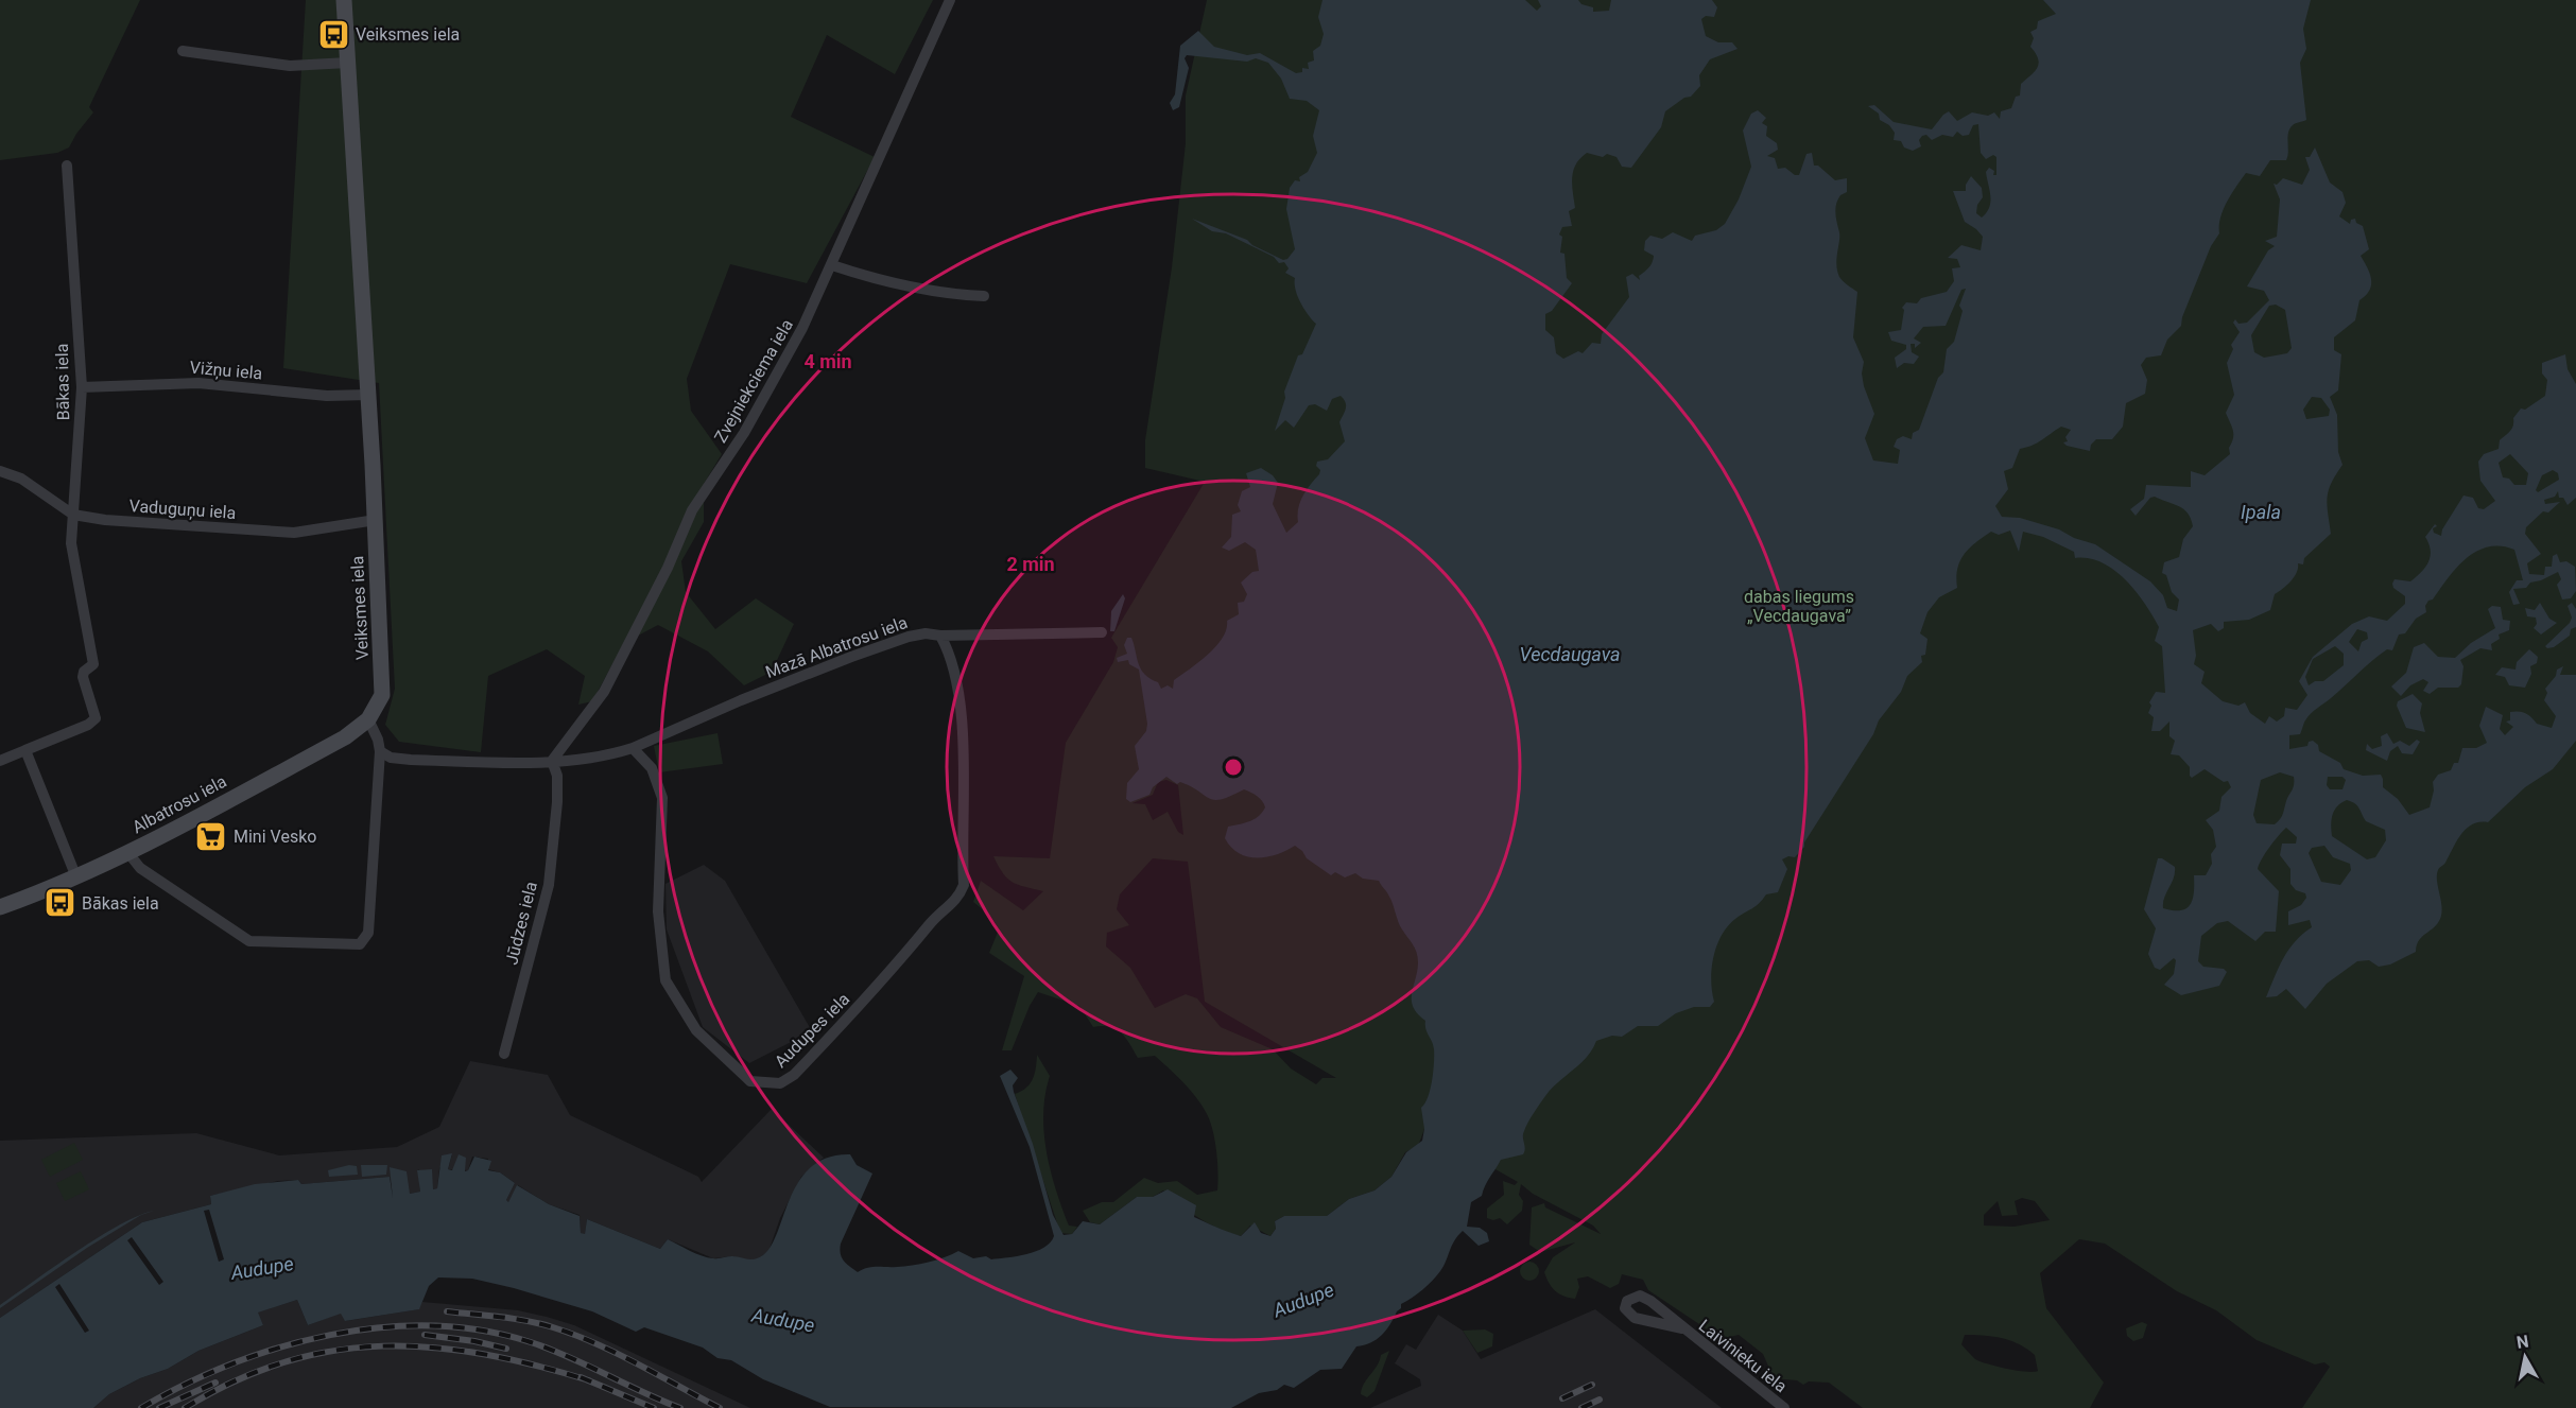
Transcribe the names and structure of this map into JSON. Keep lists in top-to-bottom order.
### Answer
{
  "streets": {
    "main road": ["Veiksmes iela", "Albatrosu iela"],
    "street": [
      "Vižņu iela",
      "Zvejniekciema iela",
      "Bākas iela",
      "Vaduguņu iela",
      "Mazā Albatrosu iela",
      "Jūdzes iela",
      "Audupes iela",
      "Laivinieku iela"
    ]
  },
  "crossings": [
    ["Vižņu iela", "Bākas iela"],
    ["Vižņu iela", "Veiksmes iela"],
    ["Zvejniekciema iela", "Jūdzes iela"],
    ["Bākas iela", "Vaduguņu iela"],
    ["Vaduguņu iela", "Veiksmes iela"],
    ["Veiksmes iela", "Albatrosu iela"],
    ["Mazā Albatrosu iela", "Audupes iela"]
  ],
  "water": ["Ipala", "Vecdaugava", "Audupe"],
  "parks": ["dabas liegums „Vecdaugava”"],
  "places": {
    "bus stop": ["Veiksmes iela", "Bākas iela"],
    "supermarket": ["Mini Vesko"]
  },
  "north": "top",
  "rings": ["4 min", "2 min"]
}
